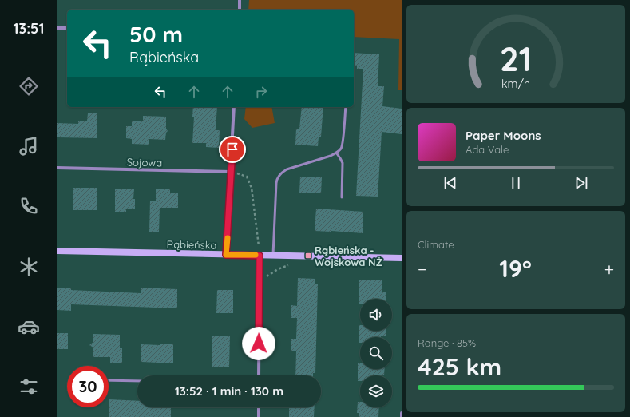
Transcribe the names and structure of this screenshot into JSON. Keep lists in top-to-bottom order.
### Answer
{
  "streets": {
    "street": ["Sojowa", "Rąbieńska"]
  },
  "places": {
    "transit": ["Rąbieńska - Wojskowa NŻ"]
  },
  "page": {
    "tabs": "13:51",
    "turn": ["50 m", "Rąbieńska"],
    "song": ["Paper Moons", "Ada Vale"],
    "tile": [
      "Climate",
      ["Range · 85%", "425 km"]
    ],
    "heat": ["−", "19°", "+"],
    "limit": "30",
    "trip": "13:52 · 1 min · 130 m",
    "gauge": ["21", "km/h"]
  }
}
